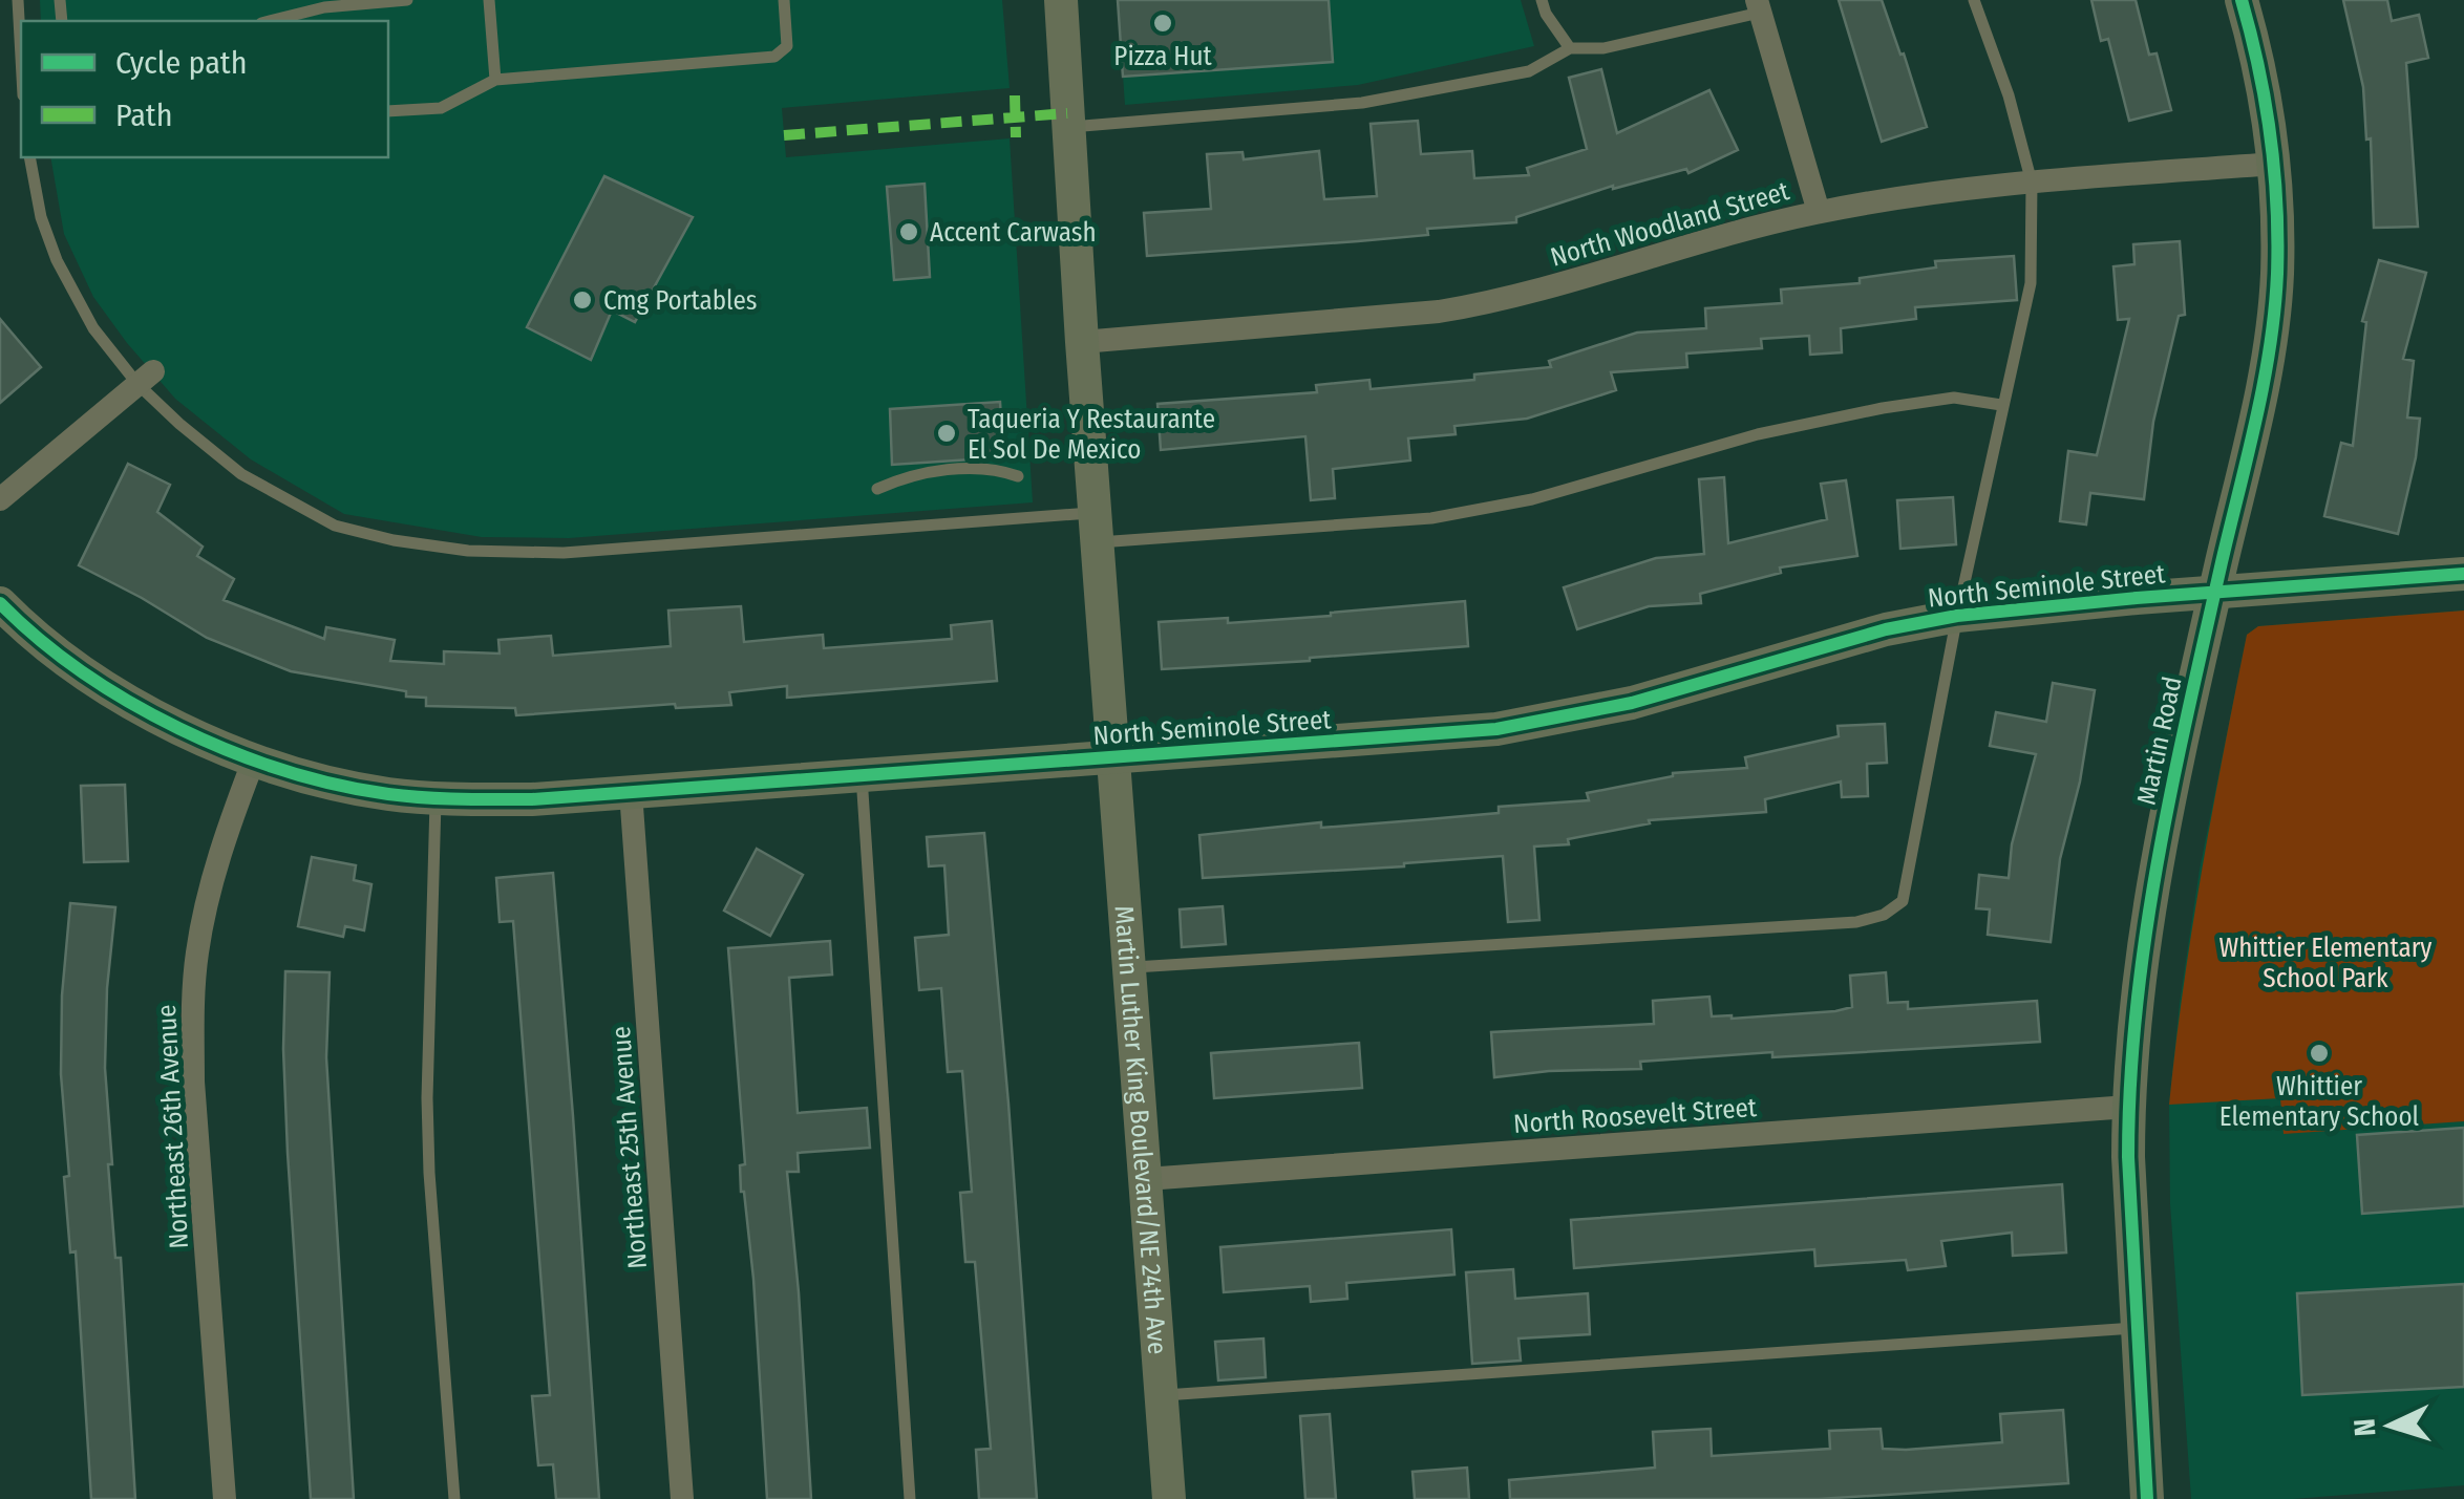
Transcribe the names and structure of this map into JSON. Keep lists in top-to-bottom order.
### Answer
{
  "streets": {
    "street": [
      "North Woodland Street",
      "North Seminole Street",
      "Martin Road",
      "North Roosevelt Street",
      "Northeast 26th Avenue",
      "Martin Luther King Boulevard/NE 24th Ave",
      "Northeast 25th Avenue"
    ]
  },
  "crossings": [
    ["North Woodland Street", "Martin Road"],
    ["North Woodland Street", "Martin Luther King Boulevard/NE 24th Ave"],
    ["North Seminole Street", "Martin Road"],
    ["North Seminole Street", "Northeast 26th Avenue"],
    ["North Seminole Street", "Martin Luther King Boulevard/NE 24th Ave"],
    ["North Seminole Street", "Northeast 25th Avenue"],
    ["Martin Road", "North Roosevelt Street"],
    ["North Roosevelt Street", "Martin Luther King Boulevard/NE 24th Ave"]
  ],
  "parks": ["Whittier Elementary School Park"],
  "places": [
    "Pizza Hut",
    "Accent Carwash",
    "Cmg Portables",
    "Taqueria Y Restaurante El Sol De Mexico",
    "Whittier Elementary School"
  ],
  "legend": ["Cycle path", "Path"],
  "north": "left"
}
